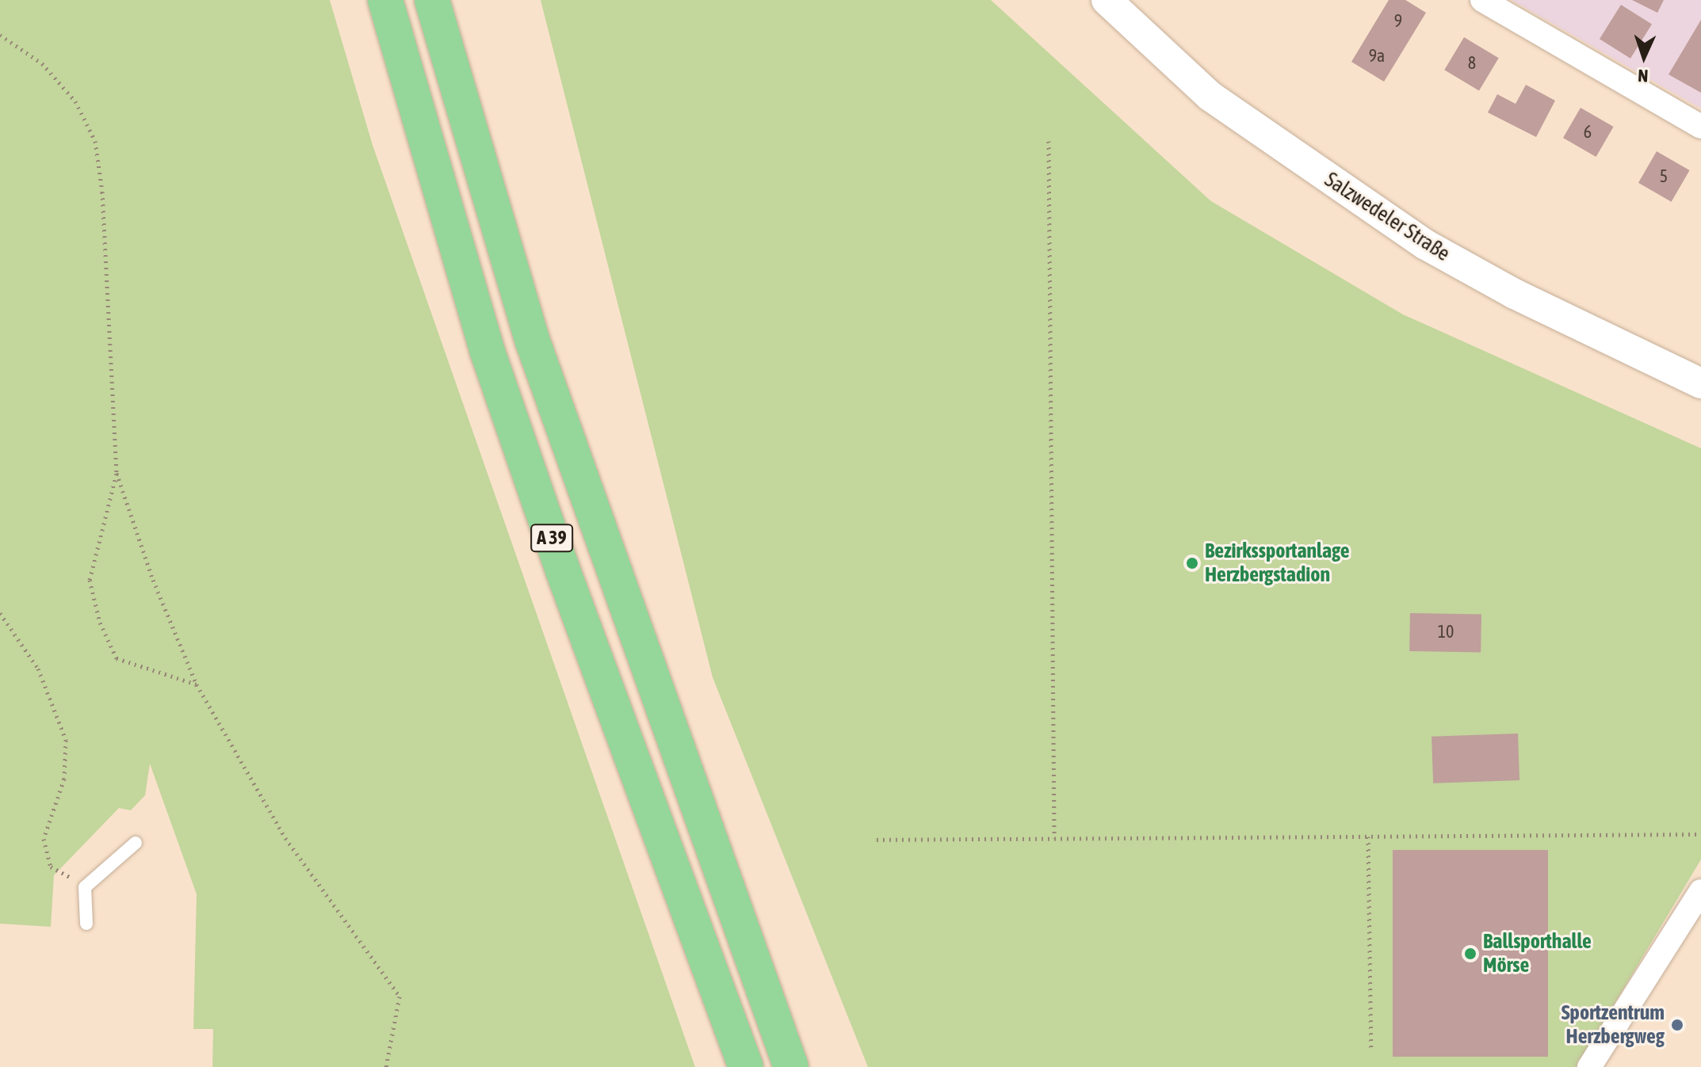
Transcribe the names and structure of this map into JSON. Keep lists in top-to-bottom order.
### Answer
{
  "streets": {
    "highway": ["A 39"],
    "street": ["Salzwedeler Straße"]
  },
  "places": ["Bezirkssportanlage Herzbergstadion", "Ballsporthalle Mörse", "Sportzentrum Herzbergweg"],
  "house_numbers": [
    "9",
    "9a",
    "8",
    "6",
    "5",
    "10"
  ],
  "north": "bottom"
}
